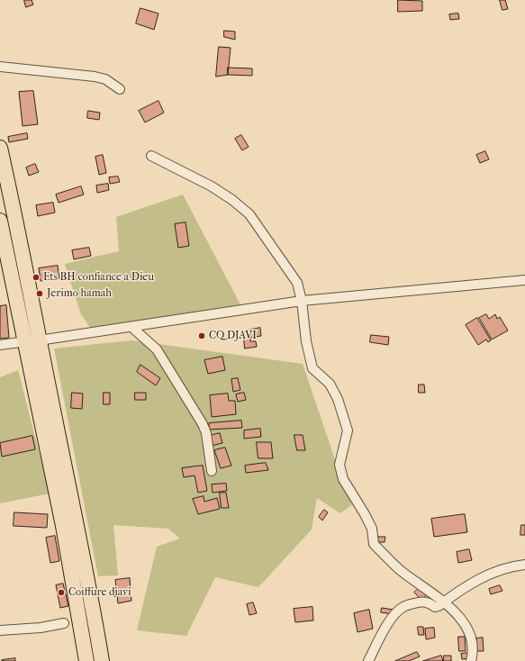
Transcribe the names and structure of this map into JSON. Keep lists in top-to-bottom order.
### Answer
{
  "places": [
    "Ets BH confiance a Dieu",
    "Jerimo hamah",
    "CQ DJAVI",
    "Coiffure djavi"
  ]
}
